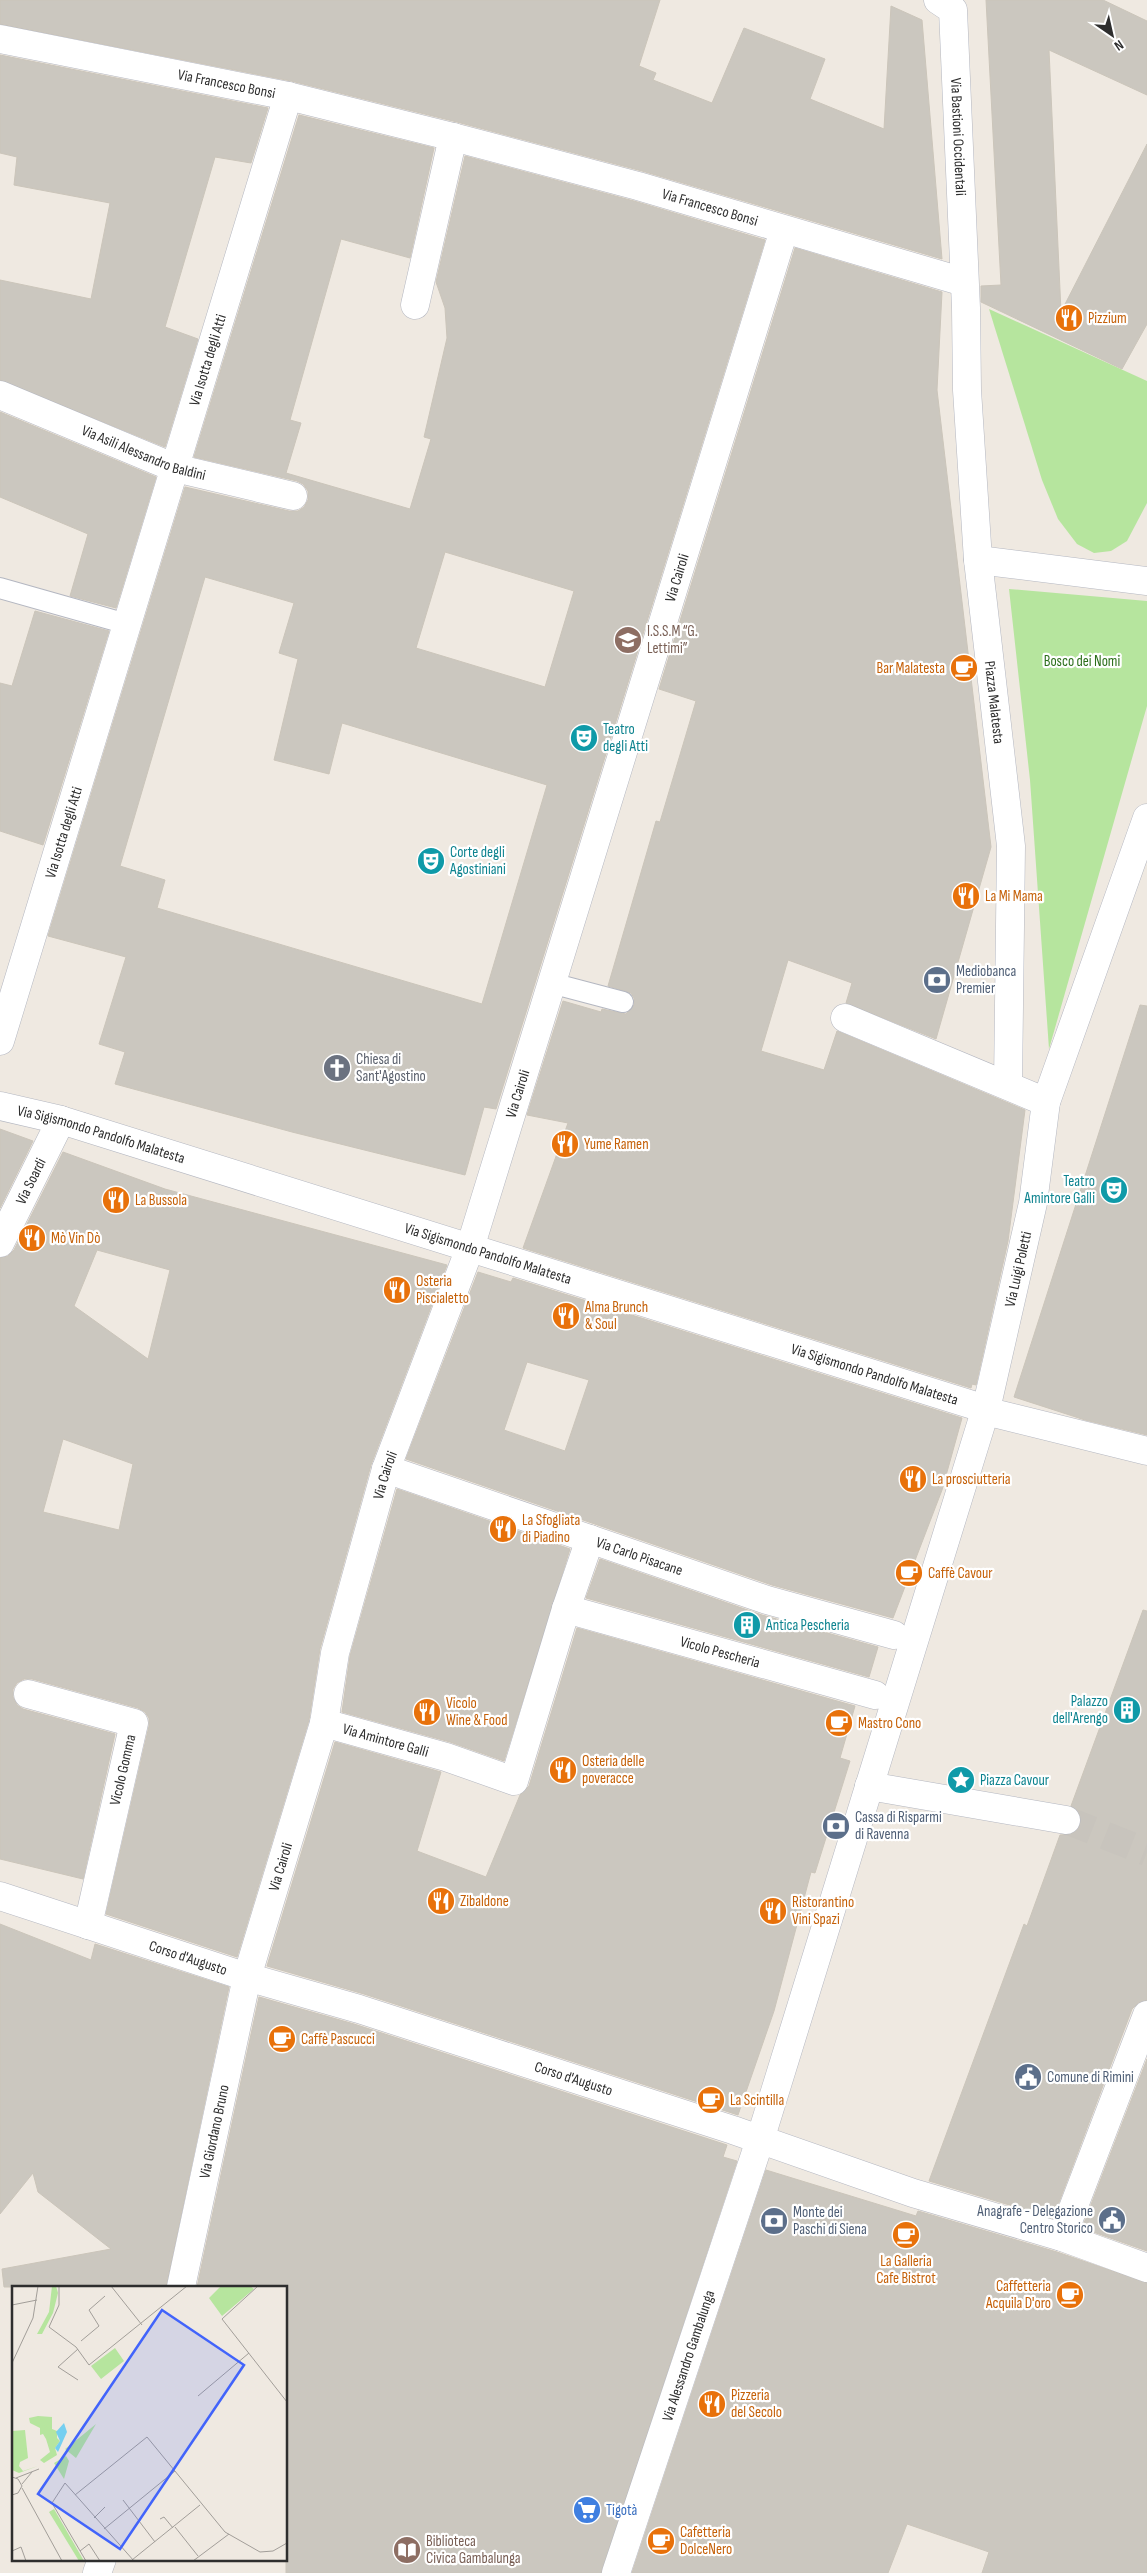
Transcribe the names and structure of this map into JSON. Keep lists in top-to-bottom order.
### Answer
{
  "streets": {
    "street": [
      "Via Francesco Bonsi",
      "Via Bastioni Occidentali",
      "Via Isotta degli Atti",
      "Via Asili Alessandro Baldini",
      "Via Cairoli",
      "Piazza Malatesta",
      "Via Sigismondo Pandolfo Malatesta",
      "Via Soardi",
      "Via Luigi Poletti",
      "Via Carlo Pisacane",
      "Vicolo Pescheria",
      "Via Amintore Galli",
      "Vicolo Gomma",
      "Corso d'Augusto",
      "Via Giordano Bruno",
      "Via Alessandro Gambalunga"
    ]
  },
  "crossings": [
    ["Via Francesco Bonsi", "Via Bastioni Occidentali"],
    ["Via Francesco Bonsi", "Via Isotta degli Atti"],
    ["Via Francesco Bonsi", "Via Cairoli"],
    ["Via Francesco Bonsi", "Piazza Malatesta"],
    ["Via Bastioni Occidentali", "Piazza Malatesta"],
    ["Via Isotta degli Atti", "Via Asili Alessandro Baldini"],
    ["Via Cairoli", "Via Sigismondo Pandolfo Malatesta"],
    ["Via Cairoli", "Via Carlo Pisacane"],
    ["Via Cairoli", "Via Amintore Galli"],
    ["Via Cairoli", "Corso d'Augusto"],
    ["Via Cairoli", "Via Giordano Bruno"],
    ["Via Sigismondo Pandolfo Malatesta", "Via Soardi"],
    ["Via Sigismondo Pandolfo Malatesta", "Via Luigi Poletti"],
    ["Vicolo Pescheria", "Via Amintore Galli"],
    ["Vicolo Gomma", "Corso d'Augusto"],
    ["Corso d'Augusto", "Via Giordano Bruno"],
    ["Corso d'Augusto", "Via Alessandro Gambalunga"]
  ],
  "parks": ["Bosco dei Nomi"],
  "places": {
    "restaurant": [
      "Pizzium",
      "La Mi Mama",
      "Yume Ramen",
      "La Bussola",
      "Mò Vin Dò",
      "Osteria Piscialetto",
      "Alma Brunch & Soul",
      "La prosciutteria",
      "La Sfogliata di Piadino",
      "Vicolo Wine & Food",
      "Osteria delle poveracce",
      "Zibaldone",
      "Ristorantino Vini Spazi",
      "Pizzeria del Secolo"
    ],
    "school or university": ["I.S.S.M “G. Lettimi”"],
    "cafe": [
      "Bar Malatesta",
      "Caffè Cavour",
      "Mastro Cono",
      "Caffè Pascucci",
      "La Scintilla",
      "La Galleria Cafe Bistrot",
      "Caffetteria Acquila D'oro",
      "Cafetteria DolceNero"
    ],
    "theatre": ["Teatro degli Atti", "Corte degli Agostiniani", "Teatro Amintore Galli"],
    "bank": ["Mediobanca Premier", "Cassa di Risparmi di Ravenna", "Monte dei Paschi di Siena"],
    "church": ["Chiesa di Sant'Agostino"],
    "building": ["Antica Pescheria", "Palazzo dell'Arengo"],
    "place": ["Piazza Cavour"],
    "public building": ["Comune di Rimini", "Anagrafe - Delegazione Centro Storico"],
    "supermarket": ["Tigotà"],
    "library": ["Biblioteca Civica Gambalunga"]
  },
  "north": "bottom right"
}
